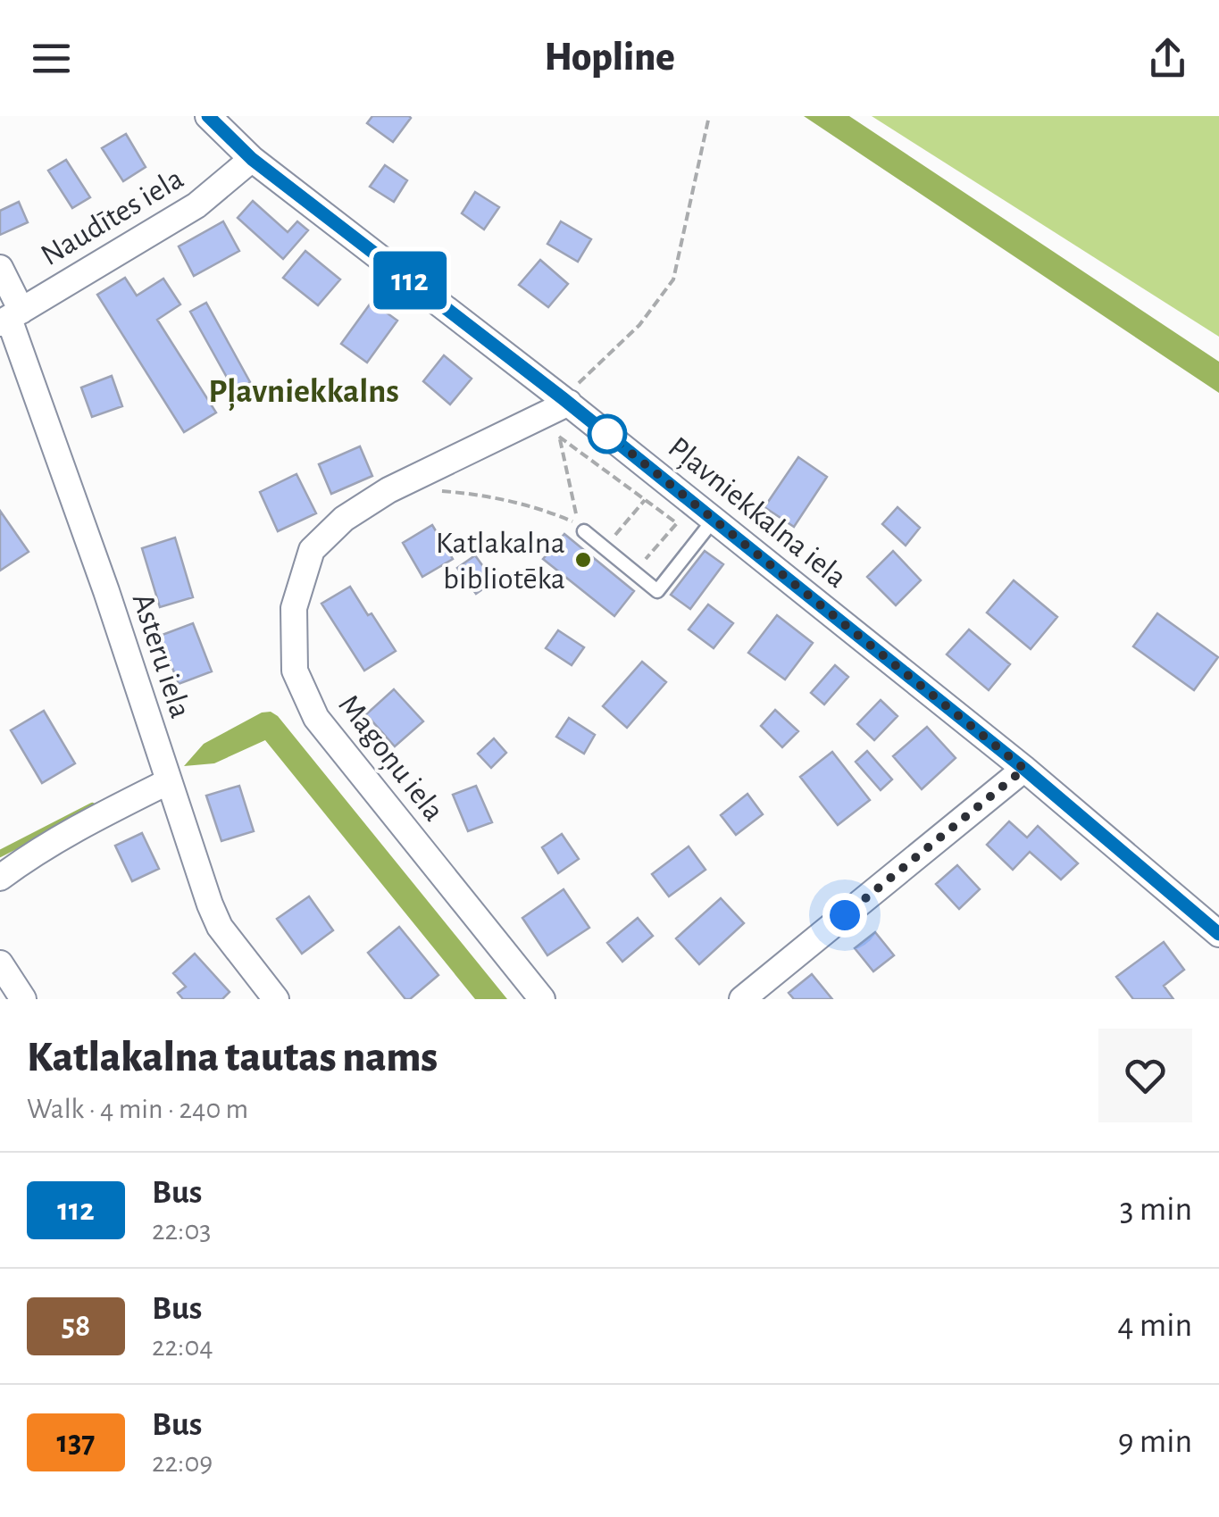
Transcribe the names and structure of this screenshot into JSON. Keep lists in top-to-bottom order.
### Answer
{
  "streets": {
    "street": [
      "Naudītes iela",
      "Pļavniekkalna iela",
      "Asteru iela",
      "Magoņu iela"
    ]
  },
  "crossings": [
    ["Naudītes iela", "Pļavniekkalna iela"],
    ["Naudītes iela", "Asteru iela"],
    ["Pļavniekkalna iela", "Magoņu iela"]
  ],
  "districts": ["Pļavniekkalns"],
  "places": ["Katlakalna bibliotēka"],
  "lines": ["bus line 112"],
  "page": {
    "header": "Hopline",
    "on_map": "112",
    "heading": ["Katlakalna tautas nams", "Walk · 4 min · 240 m"],
    "list": [
      {
        "mark": "112",
        "name": "Bus",
        "note": "22:03",
        "value": "3 min"
      },
      {
        "mark": "58",
        "name": "Bus",
        "note": "22:04",
        "value": "4 min"
      },
      {
        "mark": "137",
        "name": "Bus",
        "note": "22:09",
        "value": "9 min"
      }
    ]
  }
}
